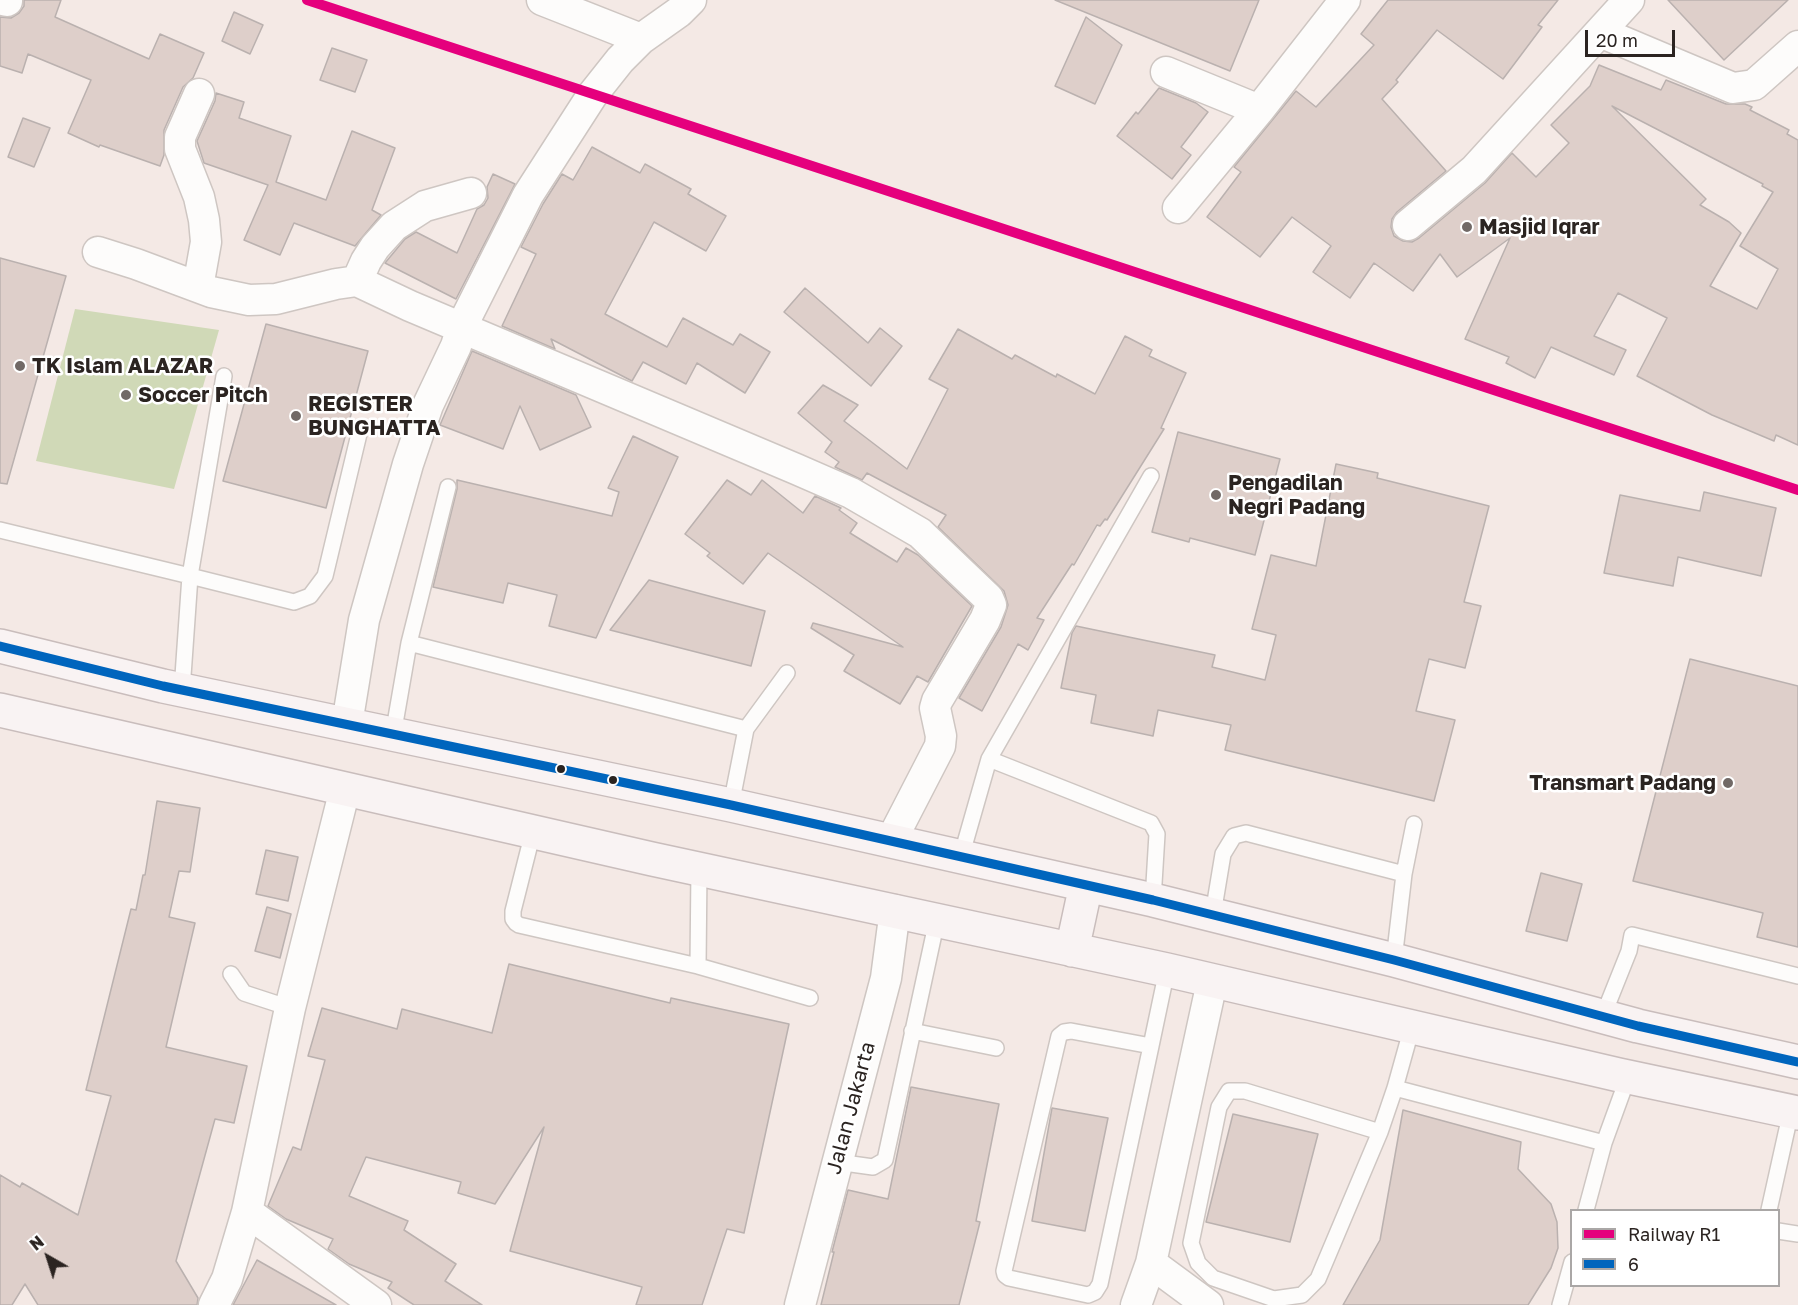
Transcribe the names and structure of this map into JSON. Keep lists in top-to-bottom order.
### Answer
{
  "streets": {
    "street": ["Jalan Jakarta"]
  },
  "places": [
    "Masjid Iqrar",
    "TK Islam ALAZAR",
    "Soccer Pitch",
    "REGISTER BUNGHATTA",
    "Pengadilan Negri Padang",
    "Transmart Padang"
  ],
  "lines": ["rail line R1", "transit line 6"],
  "legend": ["Railway R1", "6"],
  "scale_bar": "20 m",
  "north": "top left"
}
